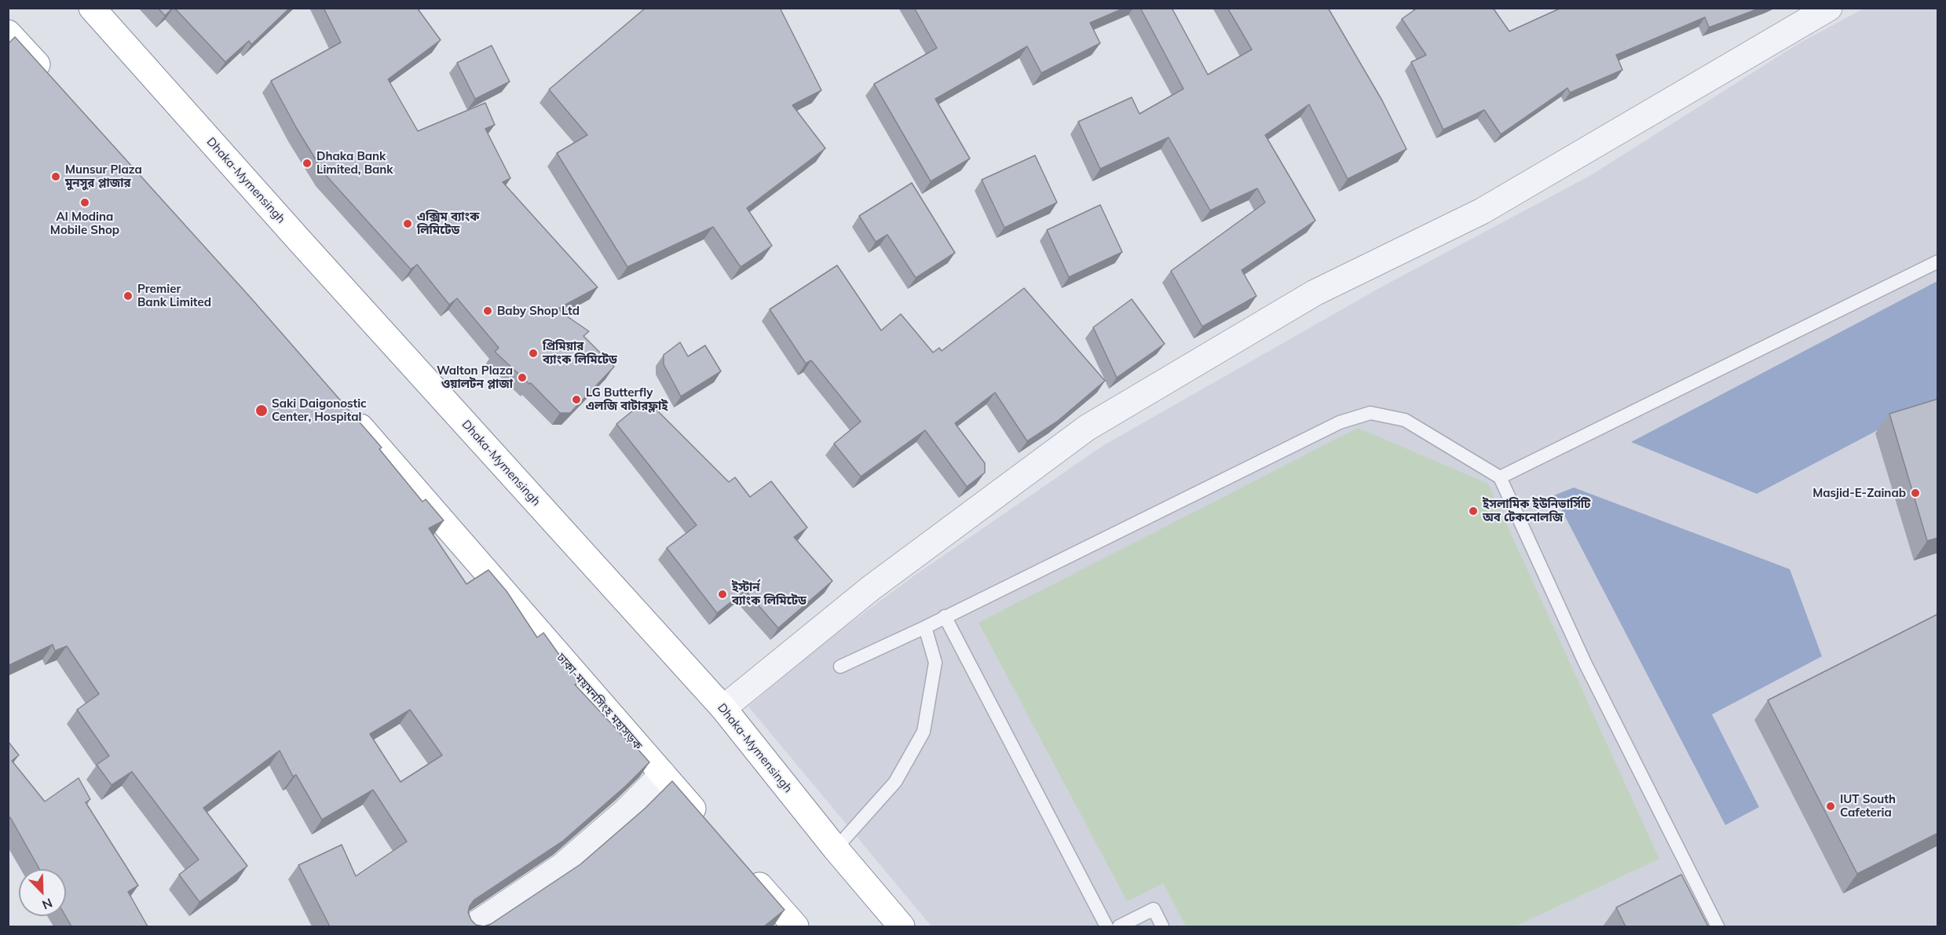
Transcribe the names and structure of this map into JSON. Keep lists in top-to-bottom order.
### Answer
{
  "streets": {
    "highway": ["Dhaka-Mymensingh", "ঢাকা-ময়মনসিংহ মহাসড়ক"]
  },
  "places": [
    "Dhaka Bank Limited, Bank",
    "Munsur Plaza মুনসুর প্লাজার",
    "Al Modina Mobile Shop",
    "এক্সিম ব্যাংক লিমিটেড",
    "Premier Bank Limited",
    "Baby Shop Ltd",
    "প্রিমিয়ার ব্যাংক লিমিটেড",
    "Walton Plaza ওয়ালটন প্লাজা",
    "LG Butterfly এলজি বাটারফ্লাই",
    "Saki Daigonostic Center, Hospital",
    "Masjid-E-Zainab",
    "ইসলামিক ইউনিভার্সিটি অব টেকনোলজি",
    "ইস্টার্ন ব্যাংক লিমিটেড",
    "IUT South Cafeteria"
  ],
  "north": "bottom right"
}
